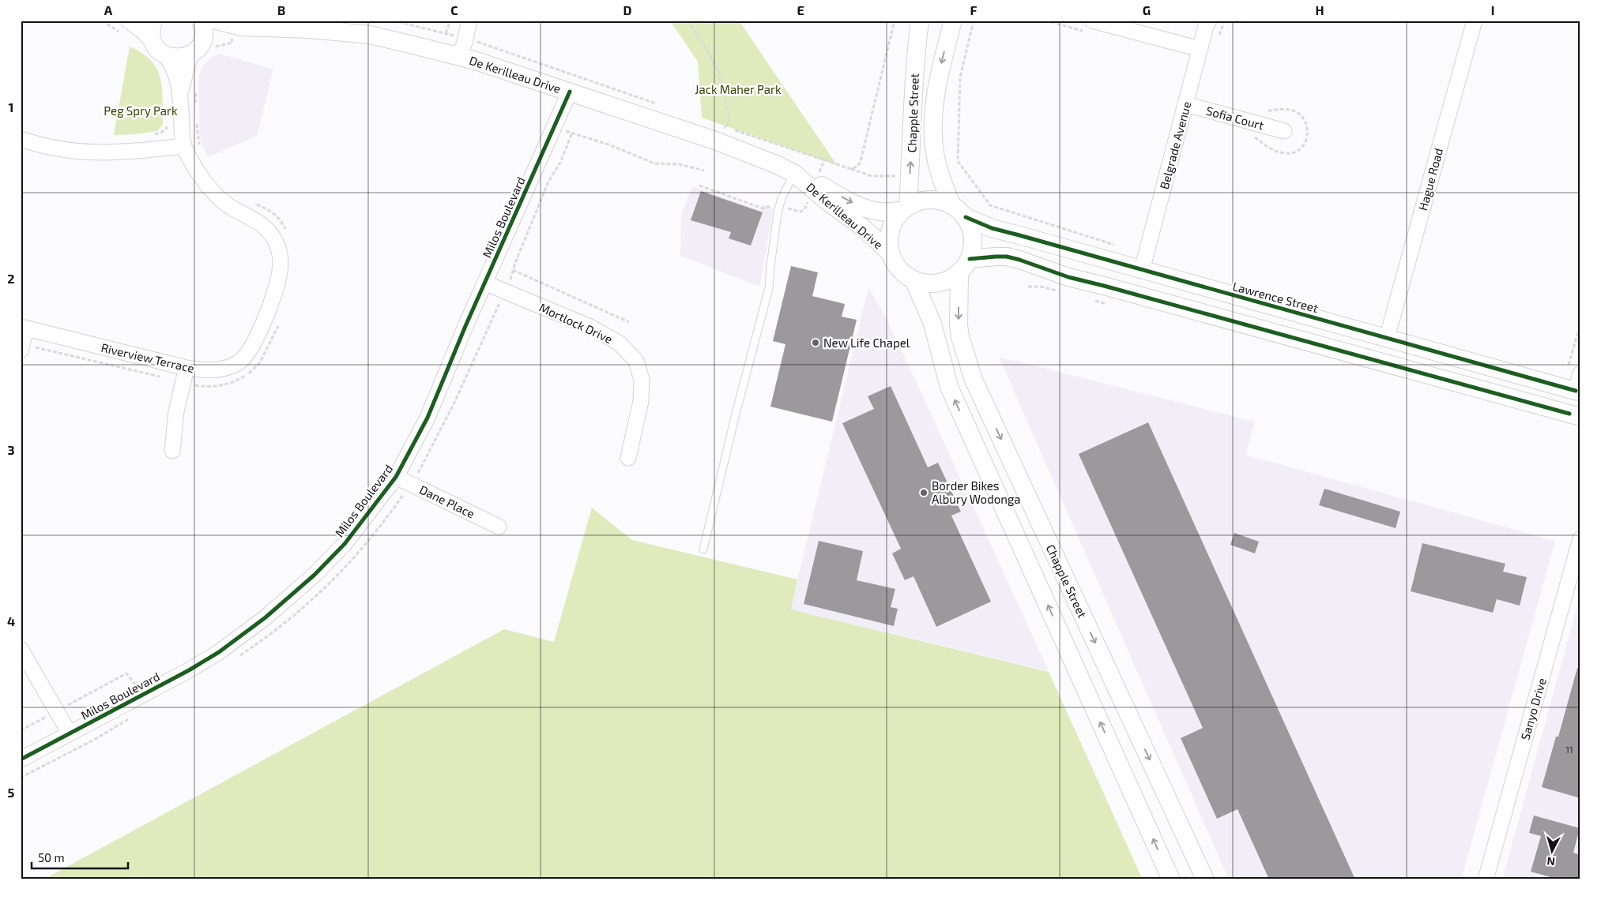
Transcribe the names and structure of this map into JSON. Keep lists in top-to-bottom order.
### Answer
{
  "streets": {
    "street": [
      "De Kerilleau Drive",
      "Chapple Street",
      "Sofia Court",
      "Belgrade Avenue",
      "Hague Road",
      "Milos Boulevard",
      "Lawrence Street",
      "Mortlock Drive",
      "Riverview Terrace",
      "Dane Place",
      "Sanyo Drive"
    ]
  },
  "crossings": [
    ["De Kerilleau Drive", "Chapple Street"],
    ["De Kerilleau Drive", "Milos Boulevard"],
    ["De Kerilleau Drive", "Lawrence Street"],
    ["De Kerilleau Drive", "Riverview Terrace"],
    ["Chapple Street", "Lawrence Street"],
    ["Sofia Court", "Belgrade Avenue"],
    ["Belgrade Avenue", "Lawrence Street"],
    ["Hague Road", "Lawrence Street"],
    ["Milos Boulevard", "Mortlock Drive"],
    ["Milos Boulevard", "Dane Place"]
  ],
  "parks": ["Jack Maher Park", "Peg Spry Park"],
  "places": ["New Life Chapel", "Border Bikes Albury Wodonga"],
  "house_numbers": ["11"],
  "scale_bar": "50 m",
  "north": "bottom",
  "grid": {
    "columns": [
      "A",
      "B",
      "C",
      "D",
      "E",
      "F",
      "G",
      "H",
      "I"
    ],
    "rows": [
      "1",
      "2",
      "3",
      "4",
      "5"
    ]
  }
}
